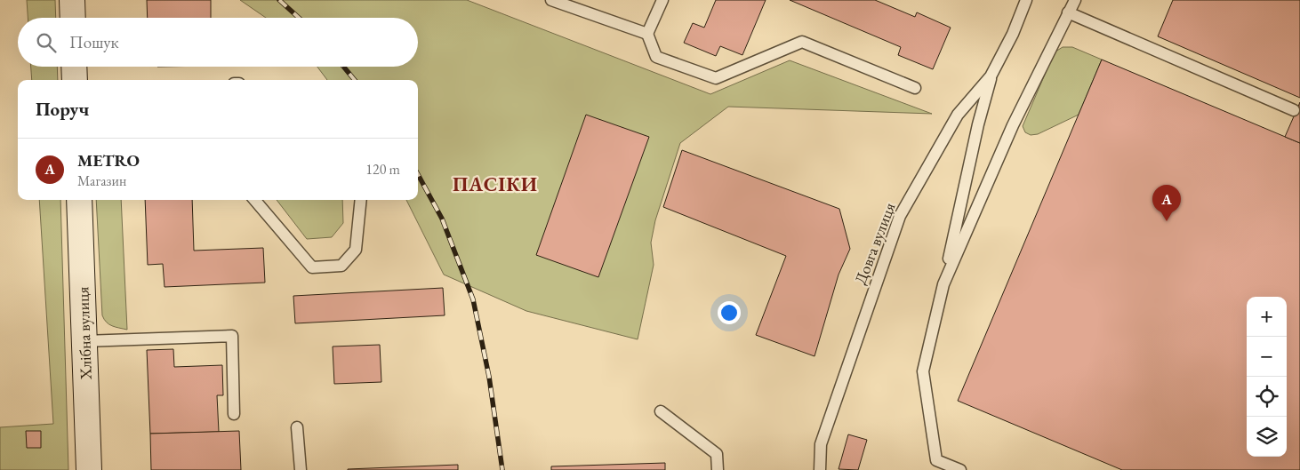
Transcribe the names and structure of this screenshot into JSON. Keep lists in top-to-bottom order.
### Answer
{
  "streets": {
    "street": ["Хлібна вулиця"],
    "lane": ["Довга вулиця"]
  },
  "districts": ["ПАСІКИ"],
  "page": {
    "search": "Пошук",
    "heading": "Поруч",
    "list": [
      {
        "mark": "A",
        "name": "METRO",
        "note": "Магазин",
        "value": "120 m"
      }
    ],
    "pins": "A",
    "map_buttons": ["+", "−"]
  }
}
